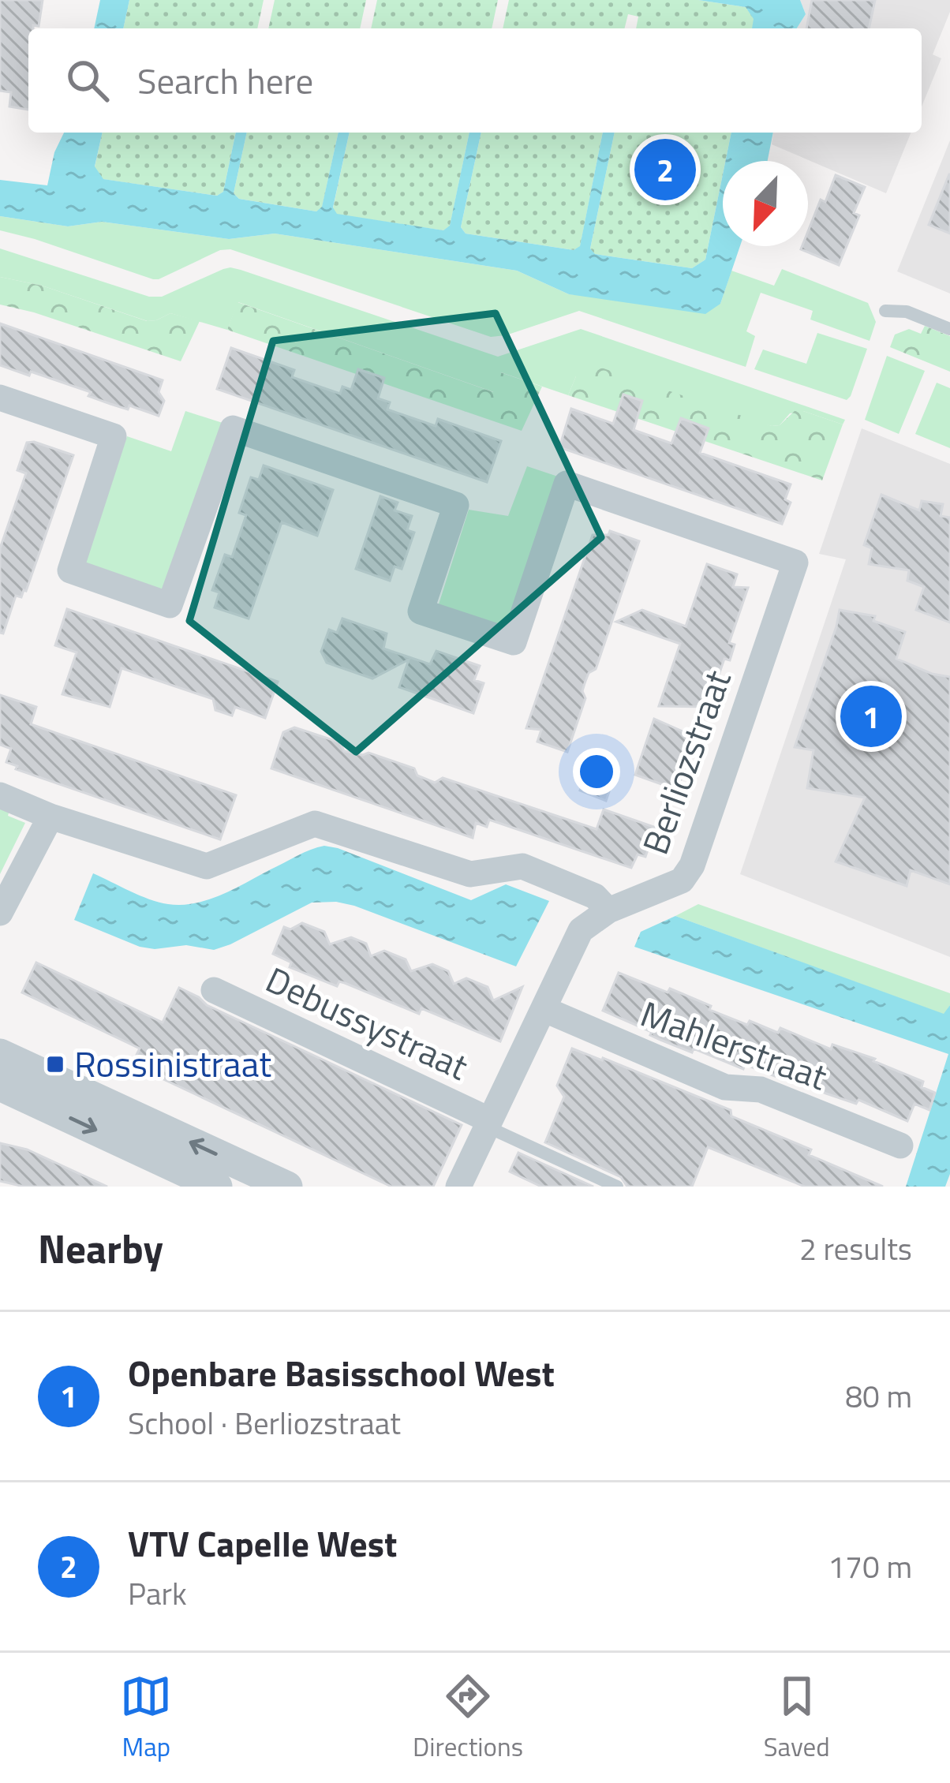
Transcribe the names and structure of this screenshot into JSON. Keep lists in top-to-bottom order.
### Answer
{
  "streets": {
    "street": ["Berliozstraat", "Debussystraat", "Mahlerstraat"]
  },
  "crossings": [
    ["Berliozstraat", "Debussystraat"],
    ["Berliozstraat", "Mahlerstraat"]
  ],
  "places": {
    "transit": ["Rossinistraat"]
  },
  "north": "bottom left",
  "page": {
    "search": "Search here",
    "pins": ["2", "1"],
    "heading": ["Nearby", "2 results"],
    "list": [
      {
        "mark": "1",
        "name": "Openbare Basisschool West",
        "note": "School · Berliozstraat",
        "value": "80 m"
      },
      {
        "mark": "2",
        "name": "VTV Capelle West",
        "note": "Park",
        "value": "170 m"
      }
    ],
    "nav": ["Map", "Directions", "Saved"]
  }
}
